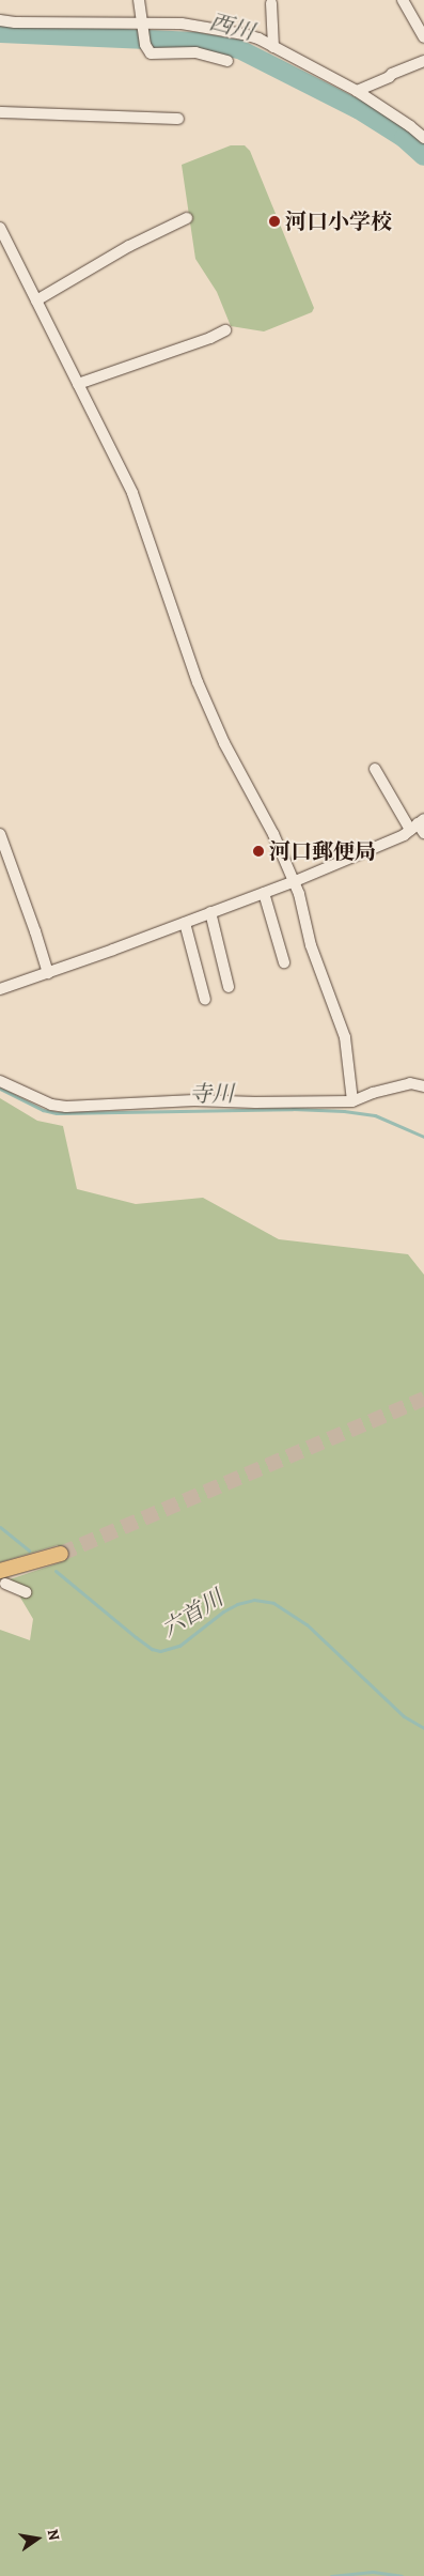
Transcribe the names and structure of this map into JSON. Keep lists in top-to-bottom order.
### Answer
{
  "water": ["西川", "寺川", "六首川"],
  "places": ["河口小学校", "河口郵便局"],
  "north": "right"
}
